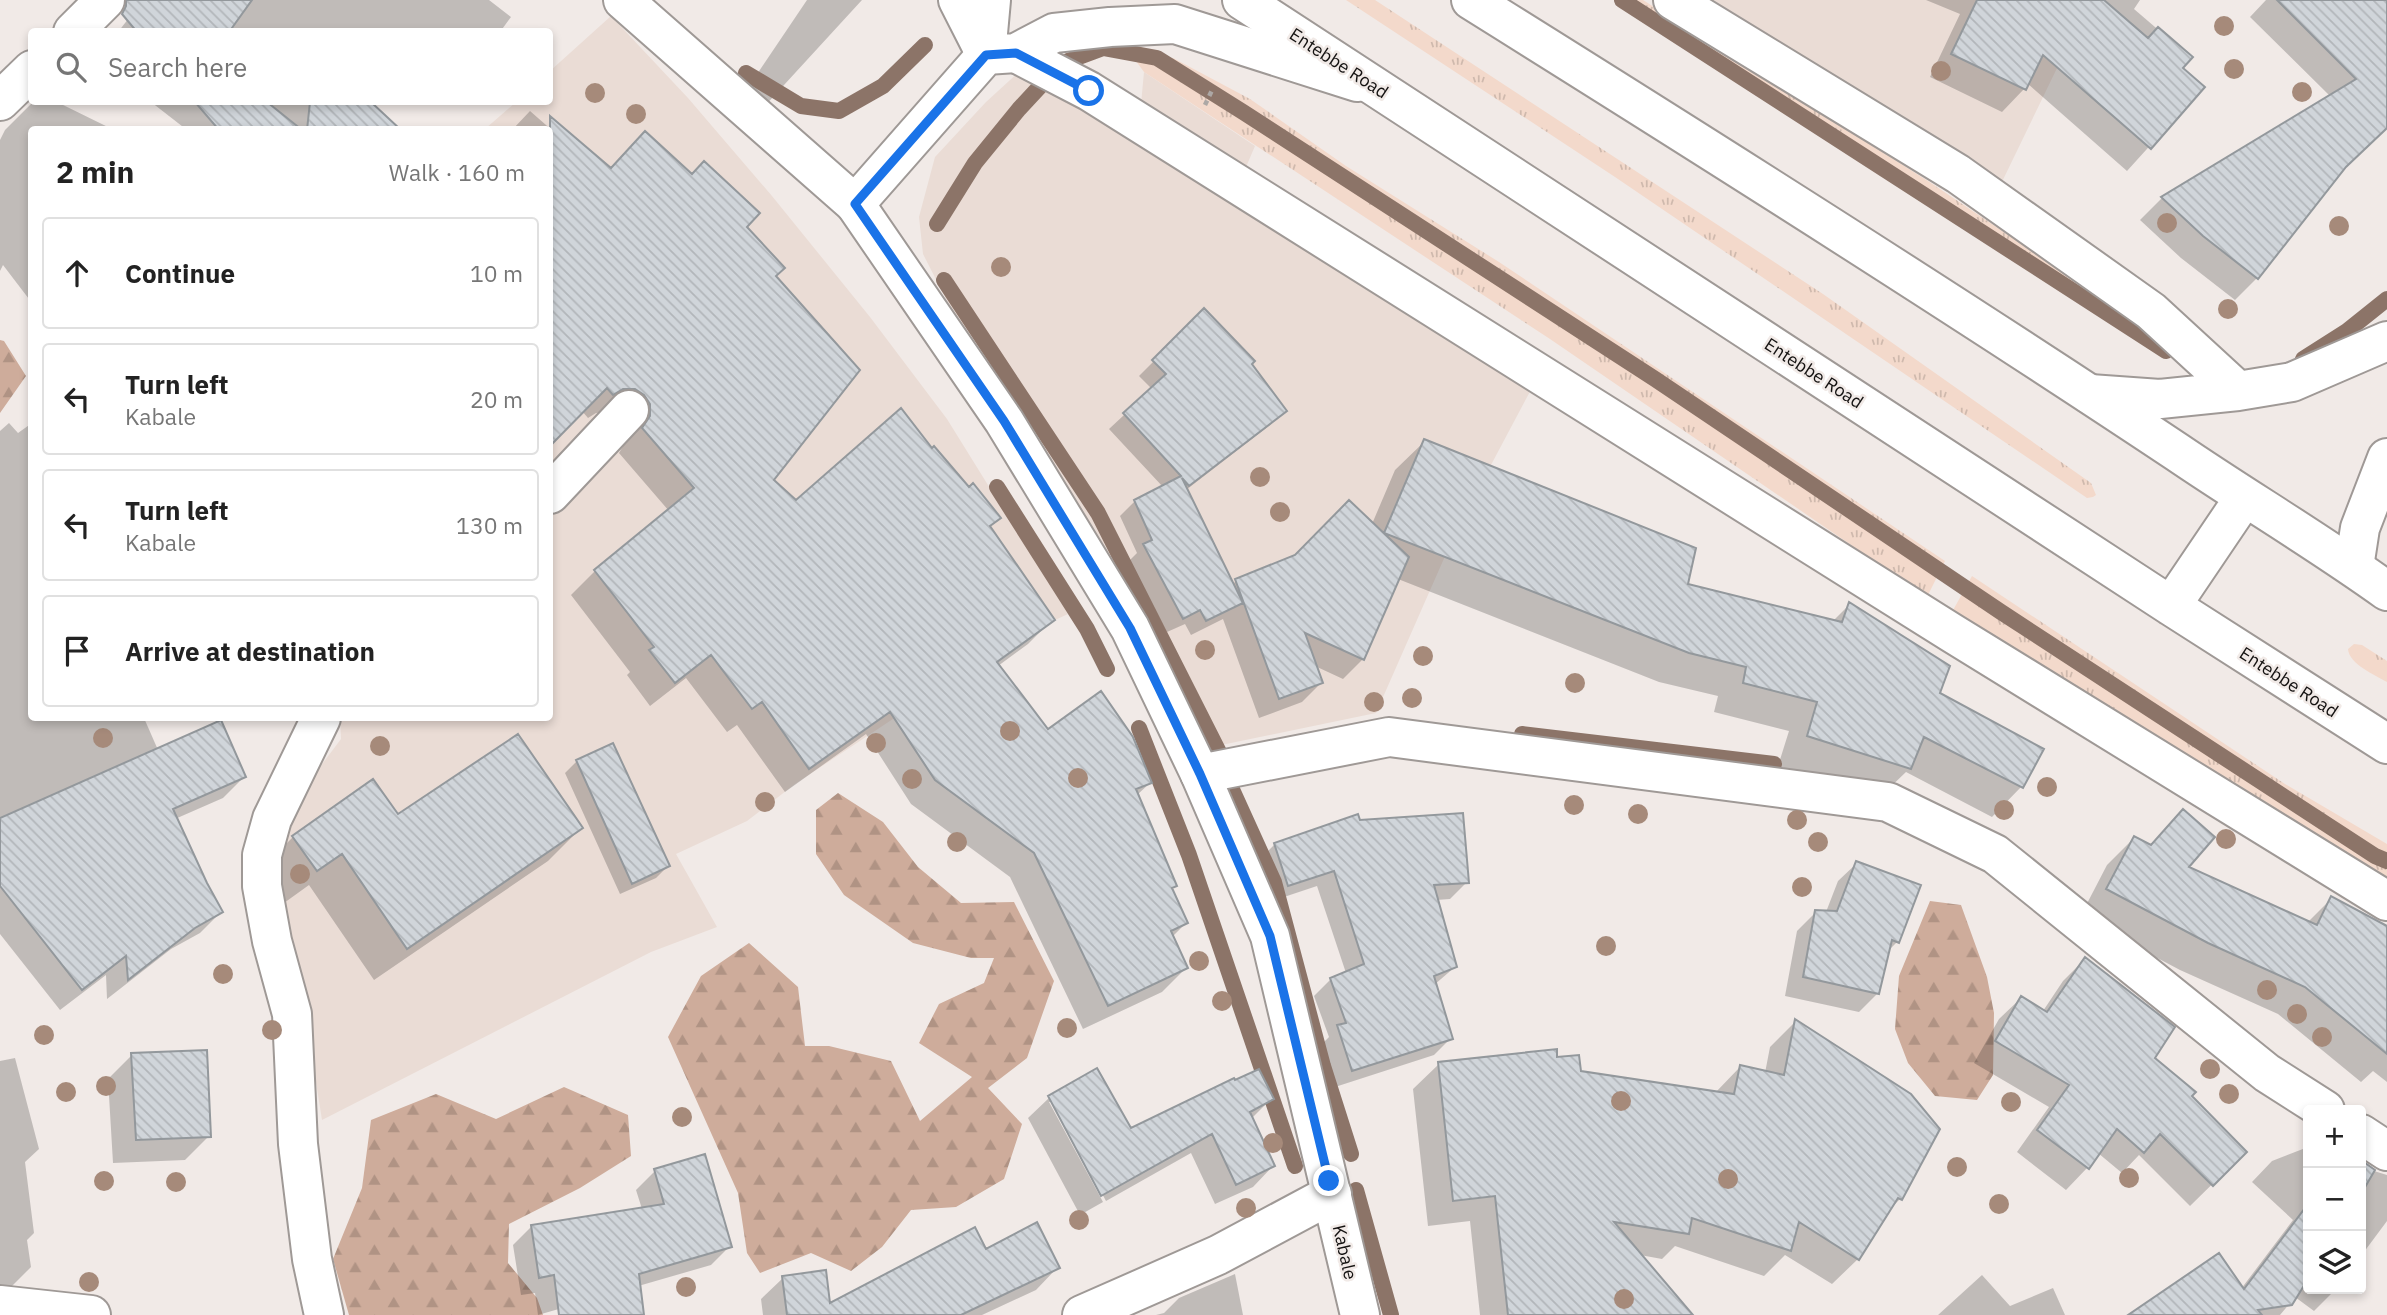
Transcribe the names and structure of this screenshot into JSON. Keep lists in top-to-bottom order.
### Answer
{
  "streets": {
    "main road": ["Entebbe Road", "Kabale"]
  },
  "page": {
    "search": "Search here",
    "heading": ["2 min", "Walk · 160 m"],
    "list": [
      ["Continue", "10 m"],
      ["Turn left", "Kabale", "20 m"],
      ["Turn left", "Kabale", "130 m"],
      "Arrive at destination"
    ],
    "map_buttons": ["+", "−"]
  }
}
